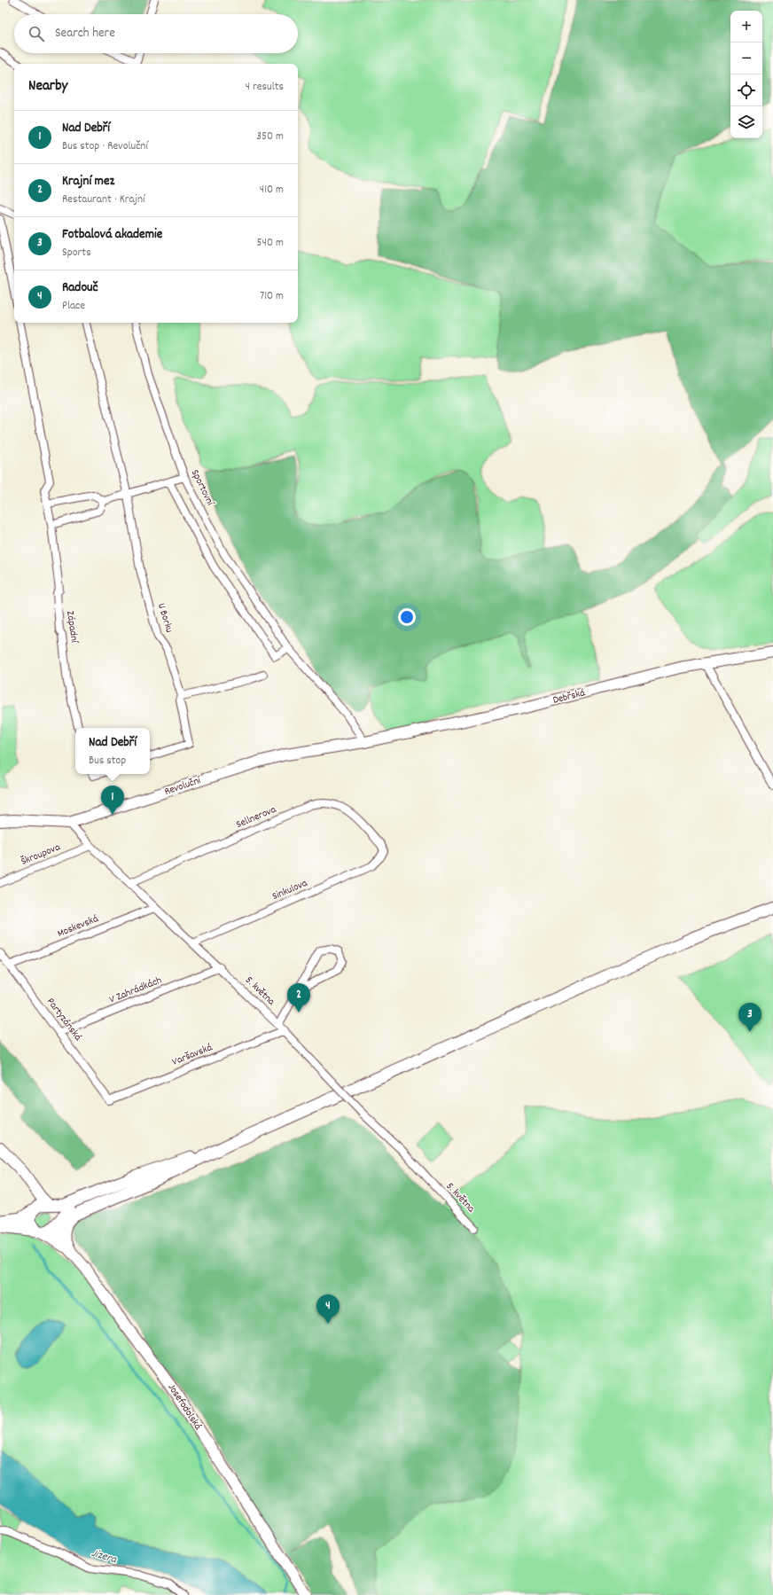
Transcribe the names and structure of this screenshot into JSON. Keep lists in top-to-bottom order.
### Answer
{
  "streets": {
    "main road": ["Debřská", "Revoluční", "Josefodolská"],
    "street": [
      "Sportovní",
      "U Borku",
      "Západní",
      "Sellnerova",
      "Škroupova",
      "Sinkulova",
      "Moskevská",
      "V Zahrádkách",
      "5. května",
      "Partyzánská",
      "Varšavská"
    ]
  },
  "crossings": [
    ["Sportovní", "Debřská"],
    ["Sportovní", "Revoluční"],
    ["Debřská", "Revoluční"],
    ["Revoluční", "5. května"],
    ["Sellnerova", "Sinkulova"],
    ["Sellnerova", "5. května"],
    ["Škroupova", "5. května"],
    ["Sinkulova", "5. května"],
    ["Moskevská", "5. května"],
    ["Moskevská", "Partyzánská"],
    ["V Zahrádkách", "5. května"],
    ["V Zahrádkách", "Partyzánská"],
    ["5. května", "Varšavská"],
    ["Partyzánská", "Varšavská"]
  ],
  "water": ["Jizera"],
  "page": {
    "map_buttons": ["+", "−"],
    "search": "Search here",
    "heading": ["Nearby", "4 results"],
    "list": [
      {
        "mark": "1",
        "name": "Nad Debří",
        "note": "Bus stop · Revoluční",
        "value": "350 m"
      },
      {
        "mark": "2",
        "name": "Krajní mez",
        "note": "Restaurant · Krajní",
        "value": "410 m"
      },
      {
        "mark": "3",
        "name": "Fotbalová akademie",
        "note": "Sports",
        "value": "540 m"
      },
      {
        "mark": "4",
        "name": "Radouč",
        "note": "Place",
        "value": "710 m"
      }
    ],
    "popup": ["Nad Debří", "Bus stop"],
    "pins": [
      "1",
      "2",
      "3",
      "4"
    ]
  }
}
